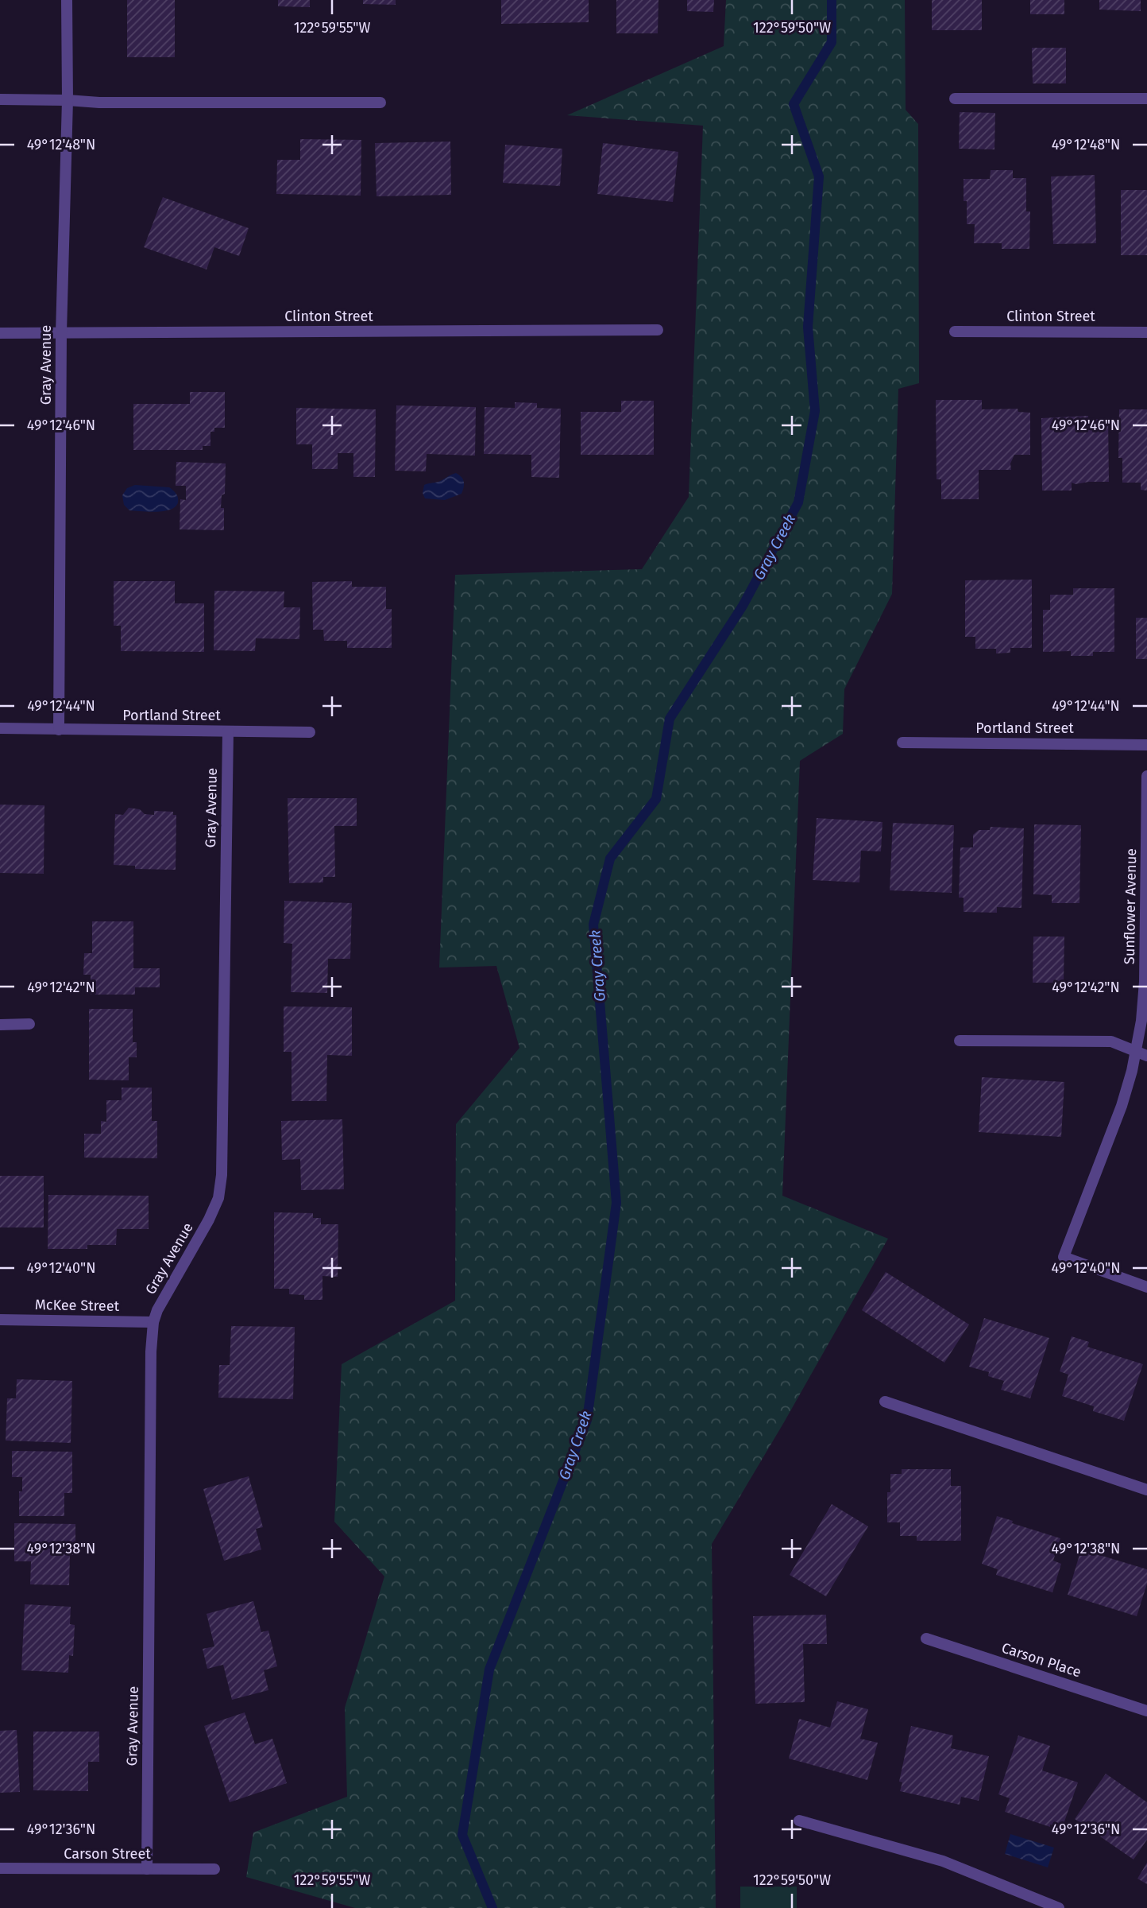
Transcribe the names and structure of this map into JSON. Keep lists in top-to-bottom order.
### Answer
{
  "streets": {
    "street": [
      "Clinton Street",
      "Gray Avenue",
      "Portland Street",
      "Sunflower Avenue",
      "McKee Street",
      "Carson Place",
      "Carson Street"
    ]
  },
  "crossings": [
    ["Clinton Street", "Gray Avenue"],
    ["Gray Avenue", "Portland Street"],
    ["Gray Avenue", "McKee Street"],
    ["Gray Avenue", "Carson Street"]
  ],
  "water": ["Gray Creek"],
  "coordinates": [
    "122°59'55\"W",
    "122°59'50\"W",
    "49°12'48\"N",
    "49°12'46\"N",
    "49°12'44\"N",
    "49°12'42\"N",
    "49°12'40\"N",
    "49°12'38\"N",
    "49°12'36\"N"
  ]
}
